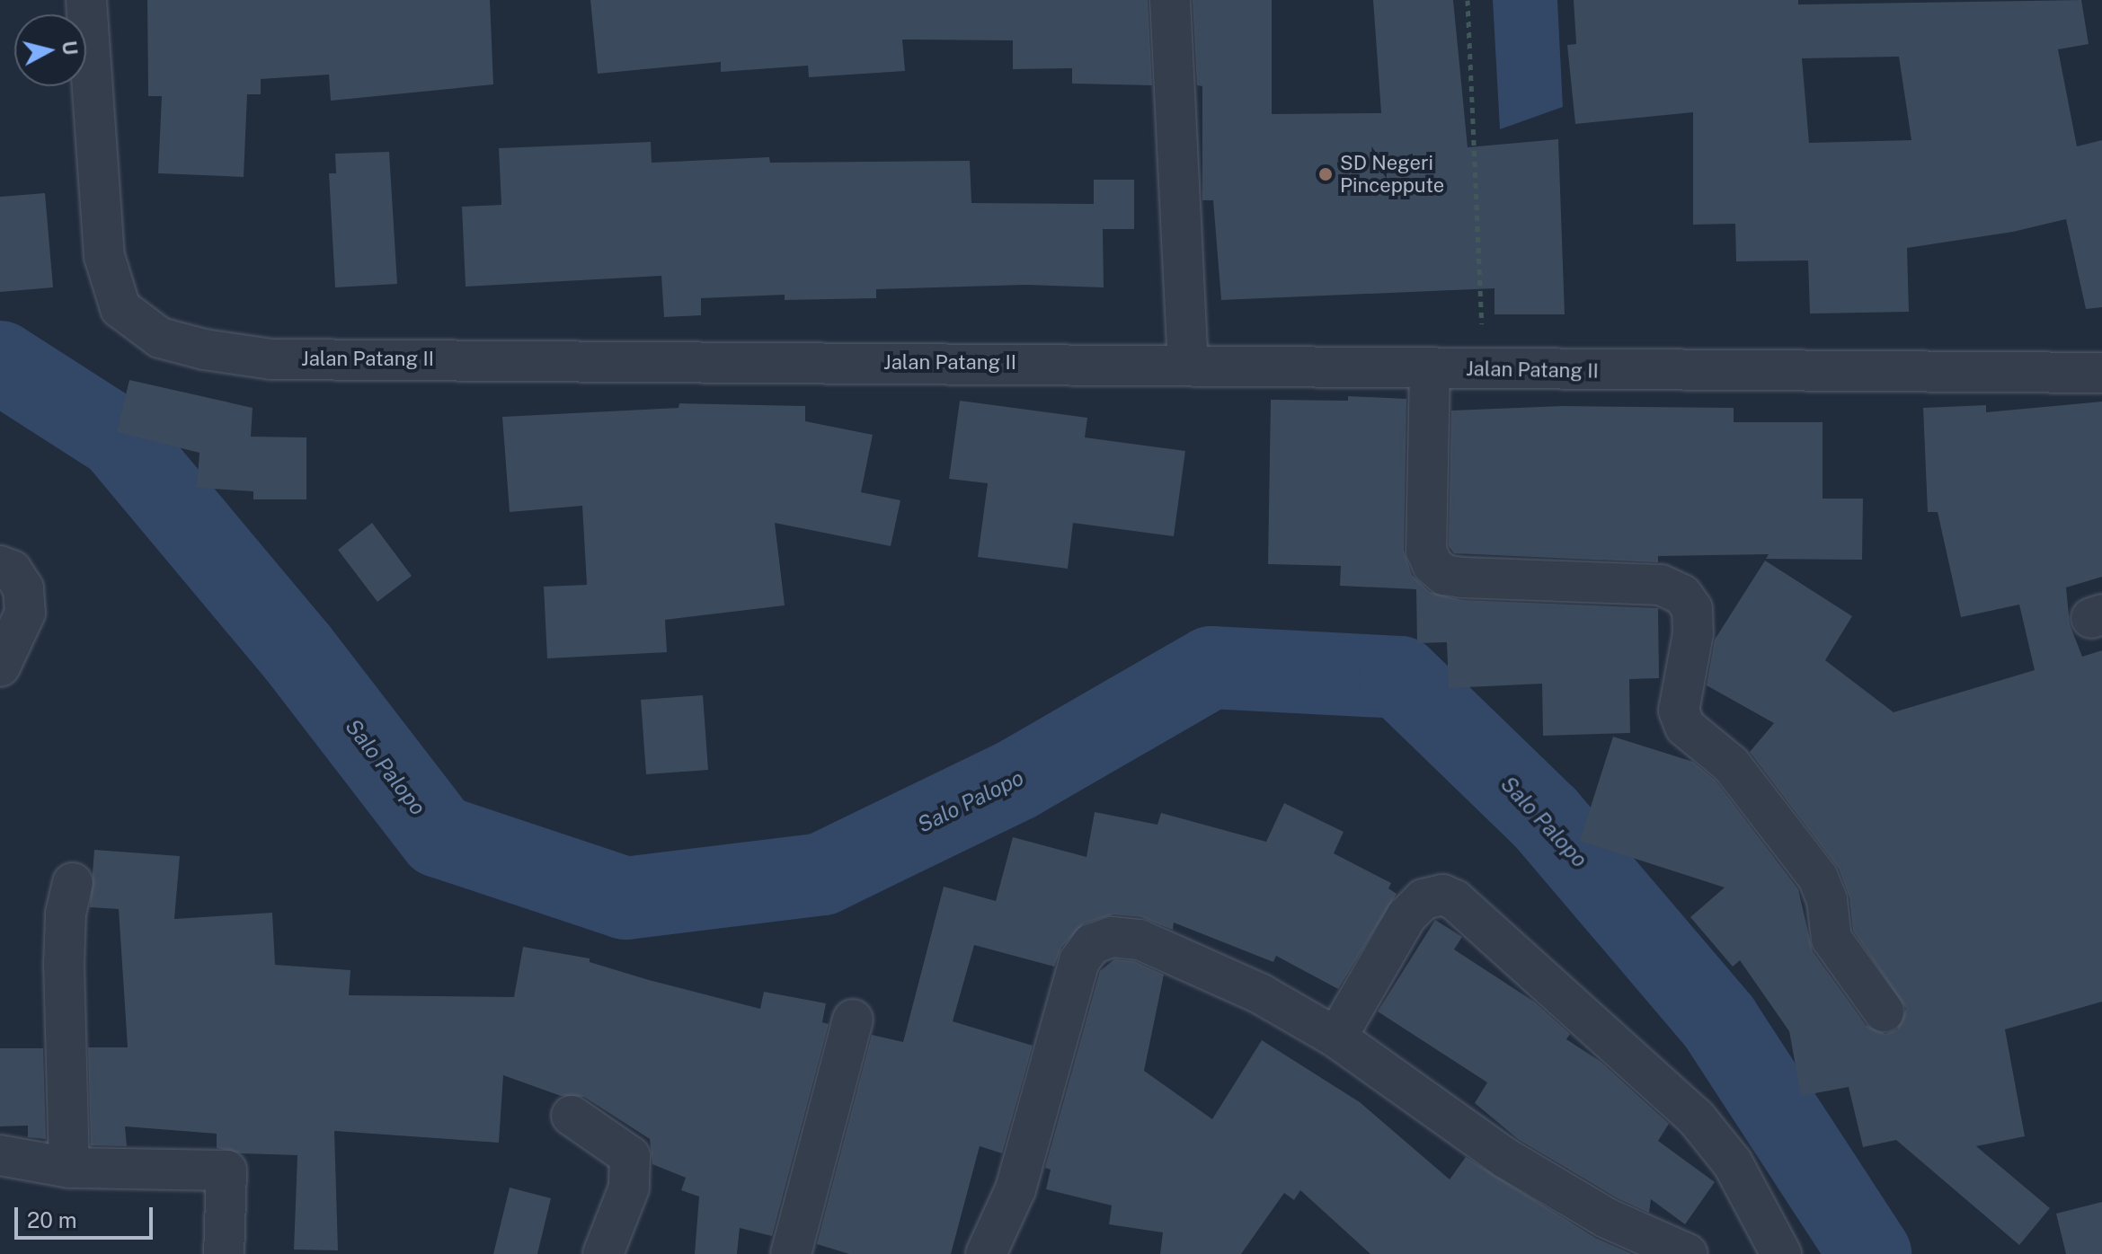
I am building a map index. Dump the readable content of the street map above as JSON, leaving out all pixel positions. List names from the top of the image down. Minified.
{"streets":{"street":["Jalan Patang II"]},"water":["Salo Palopo"],"places":["SD Negeri Pinceppute"],"scale_bar":"20 m","north":"right"}
